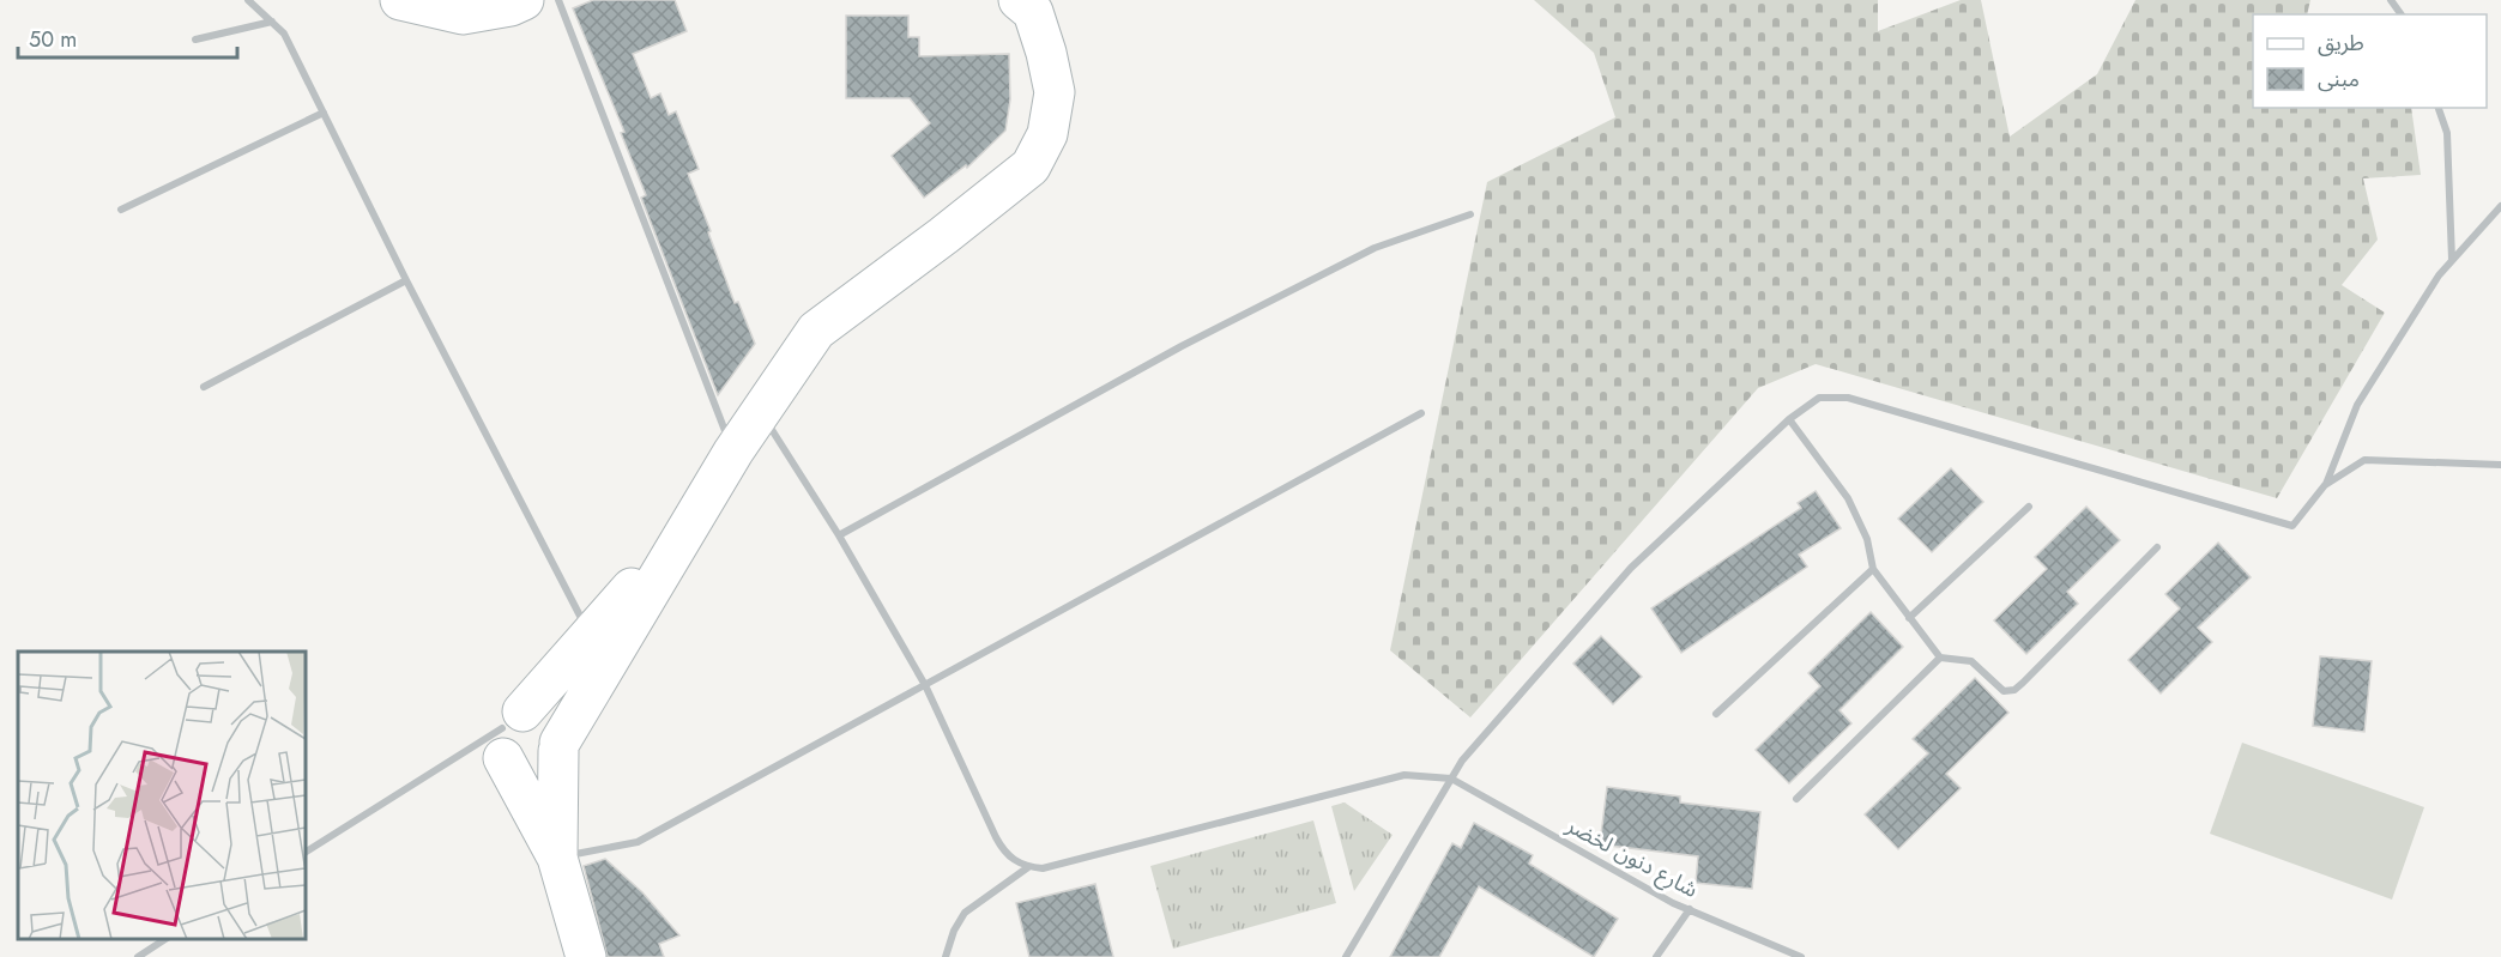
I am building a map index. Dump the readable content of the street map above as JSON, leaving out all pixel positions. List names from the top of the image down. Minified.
{"streets":{"street":["شارع دنون لخضر"]},"legend":["طريق","مبنى"],"scale_bar":"50 m"}
